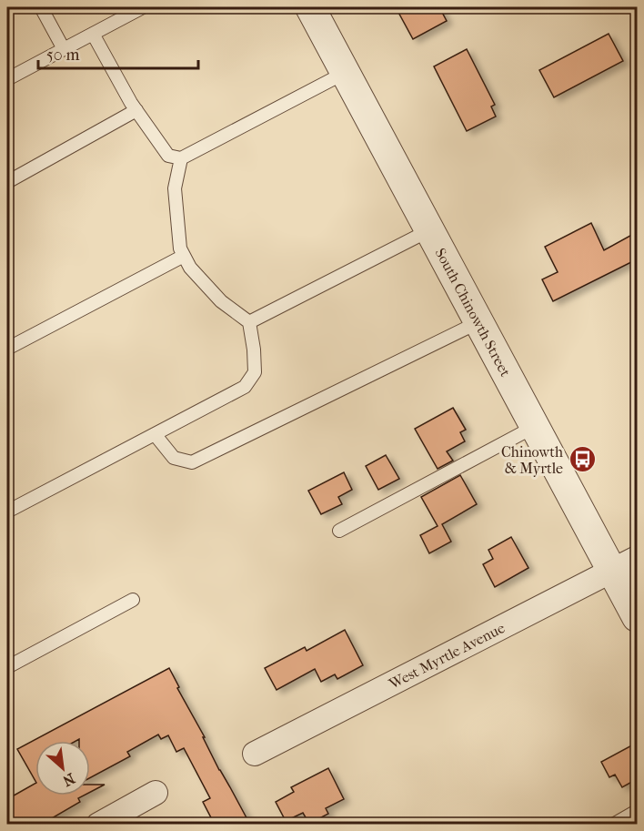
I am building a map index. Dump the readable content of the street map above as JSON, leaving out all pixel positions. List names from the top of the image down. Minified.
{"streets":{"street":["South Chinowth Street","West Myrtle Avenue"]},"crossings":[["South Chinowth Street","West Myrtle Avenue"]],"places":{"bus stop":["Chinowth & Myrtle"]},"scale_bar":"50 m","north":"bottom right"}
